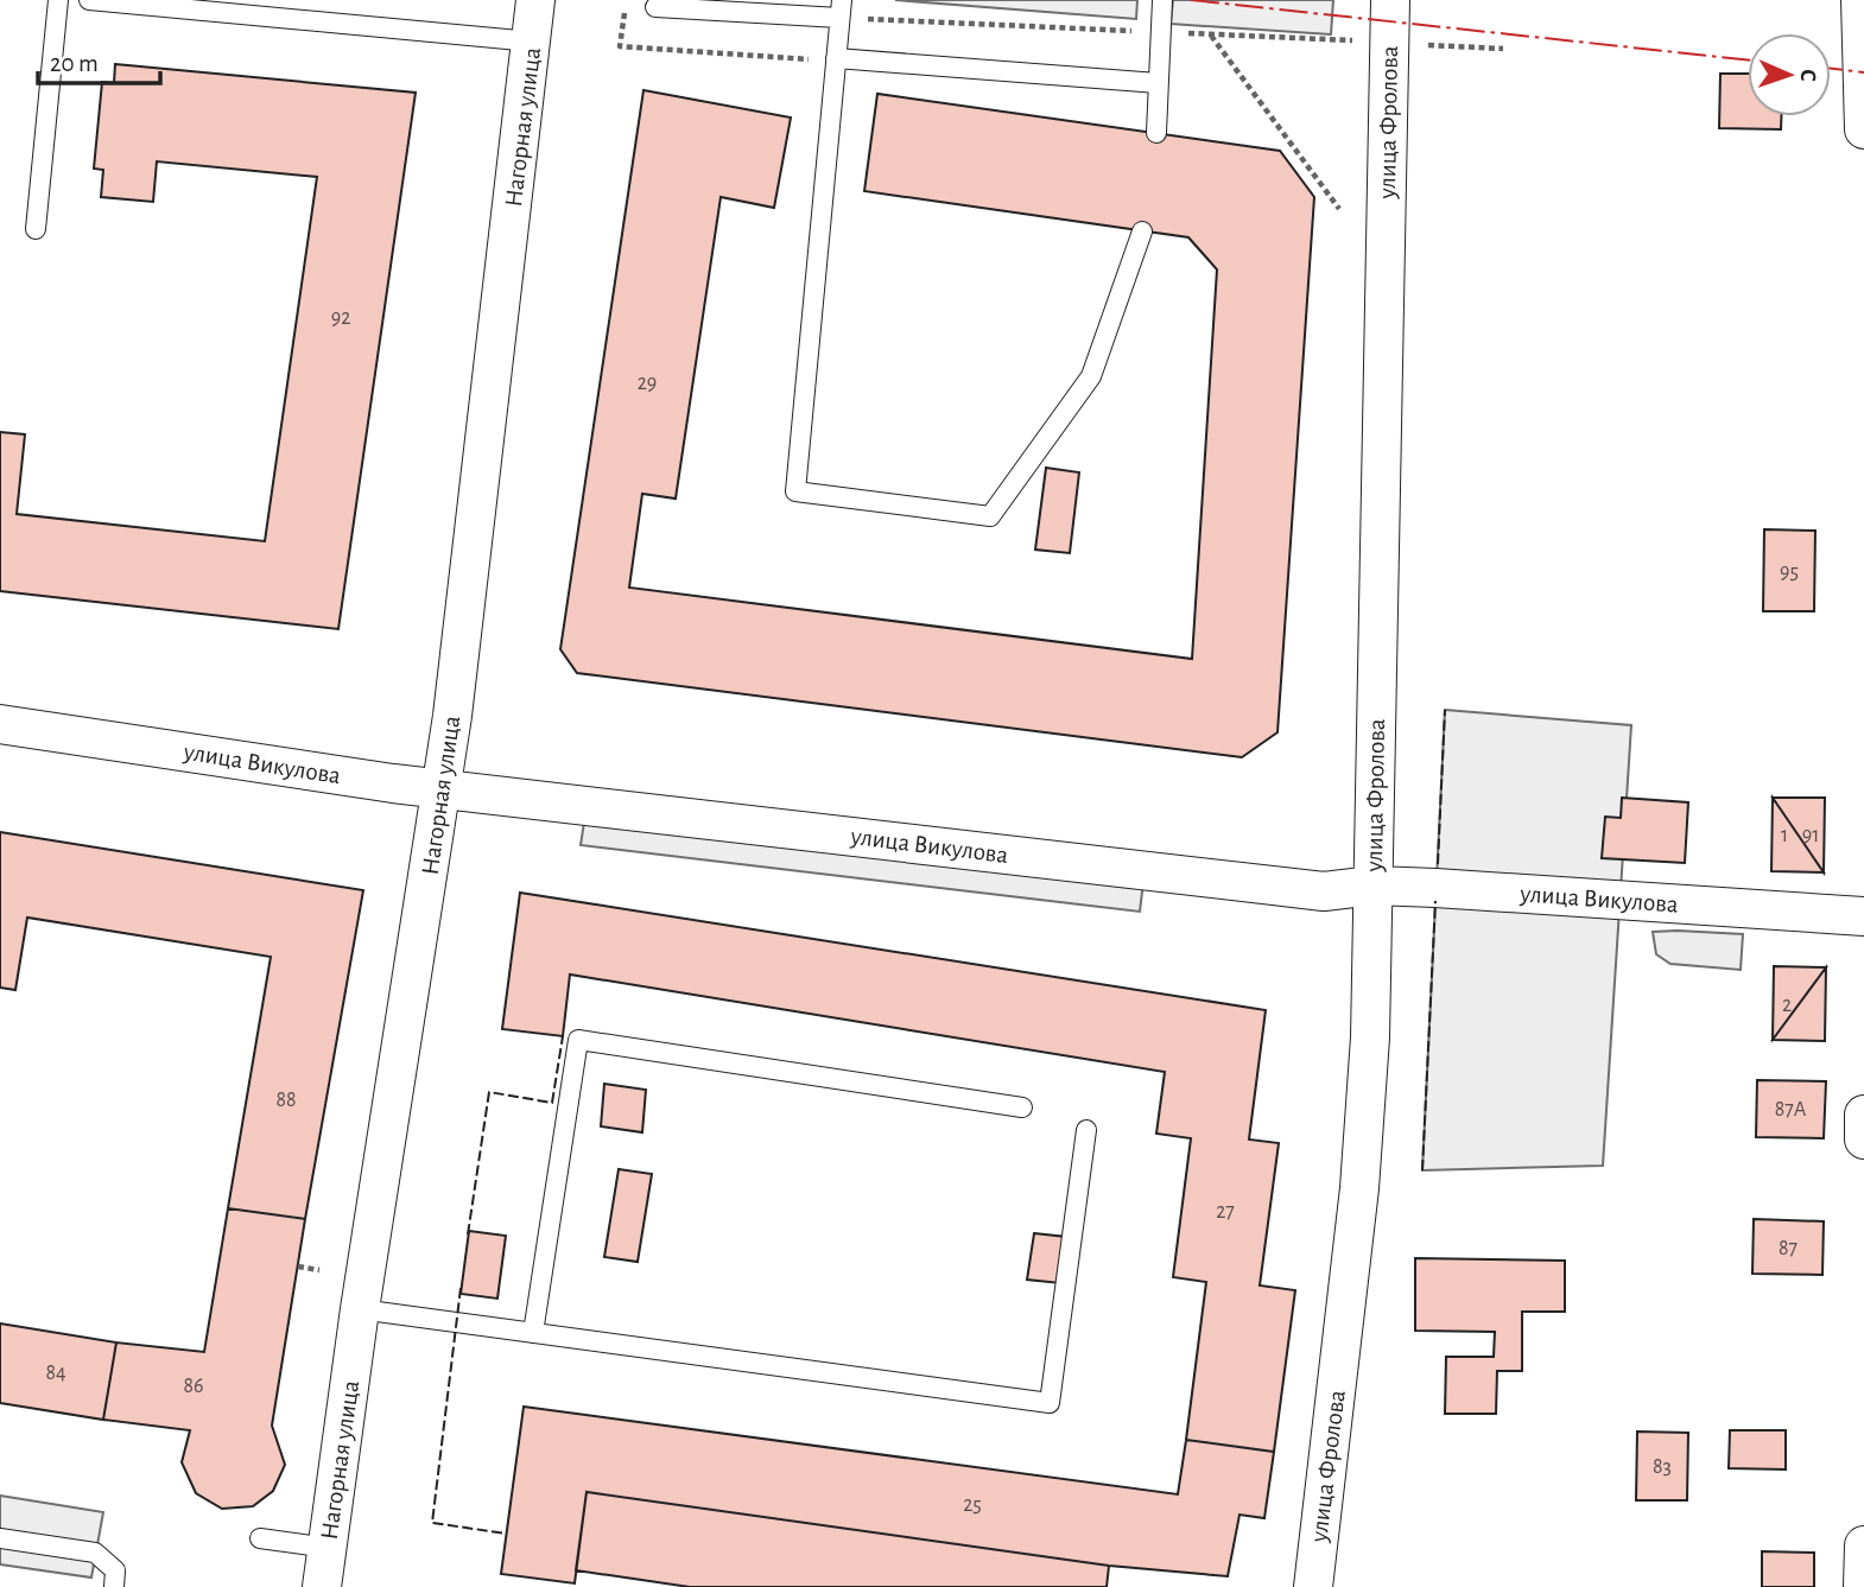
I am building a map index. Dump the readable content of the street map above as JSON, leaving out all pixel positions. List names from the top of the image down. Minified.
{"streets":{"street":["улица Фролова","Нагорная улица","улица Викулова"]},"crossings":[["улица Фролова","улица Викулова"],["Нагорная улица","улица Викулова"]],"house_numbers":["92","29","95","1","91","2","88","87А","27","87","84","86","83","25"],"scale_bar":"20 m","north":"right"}
